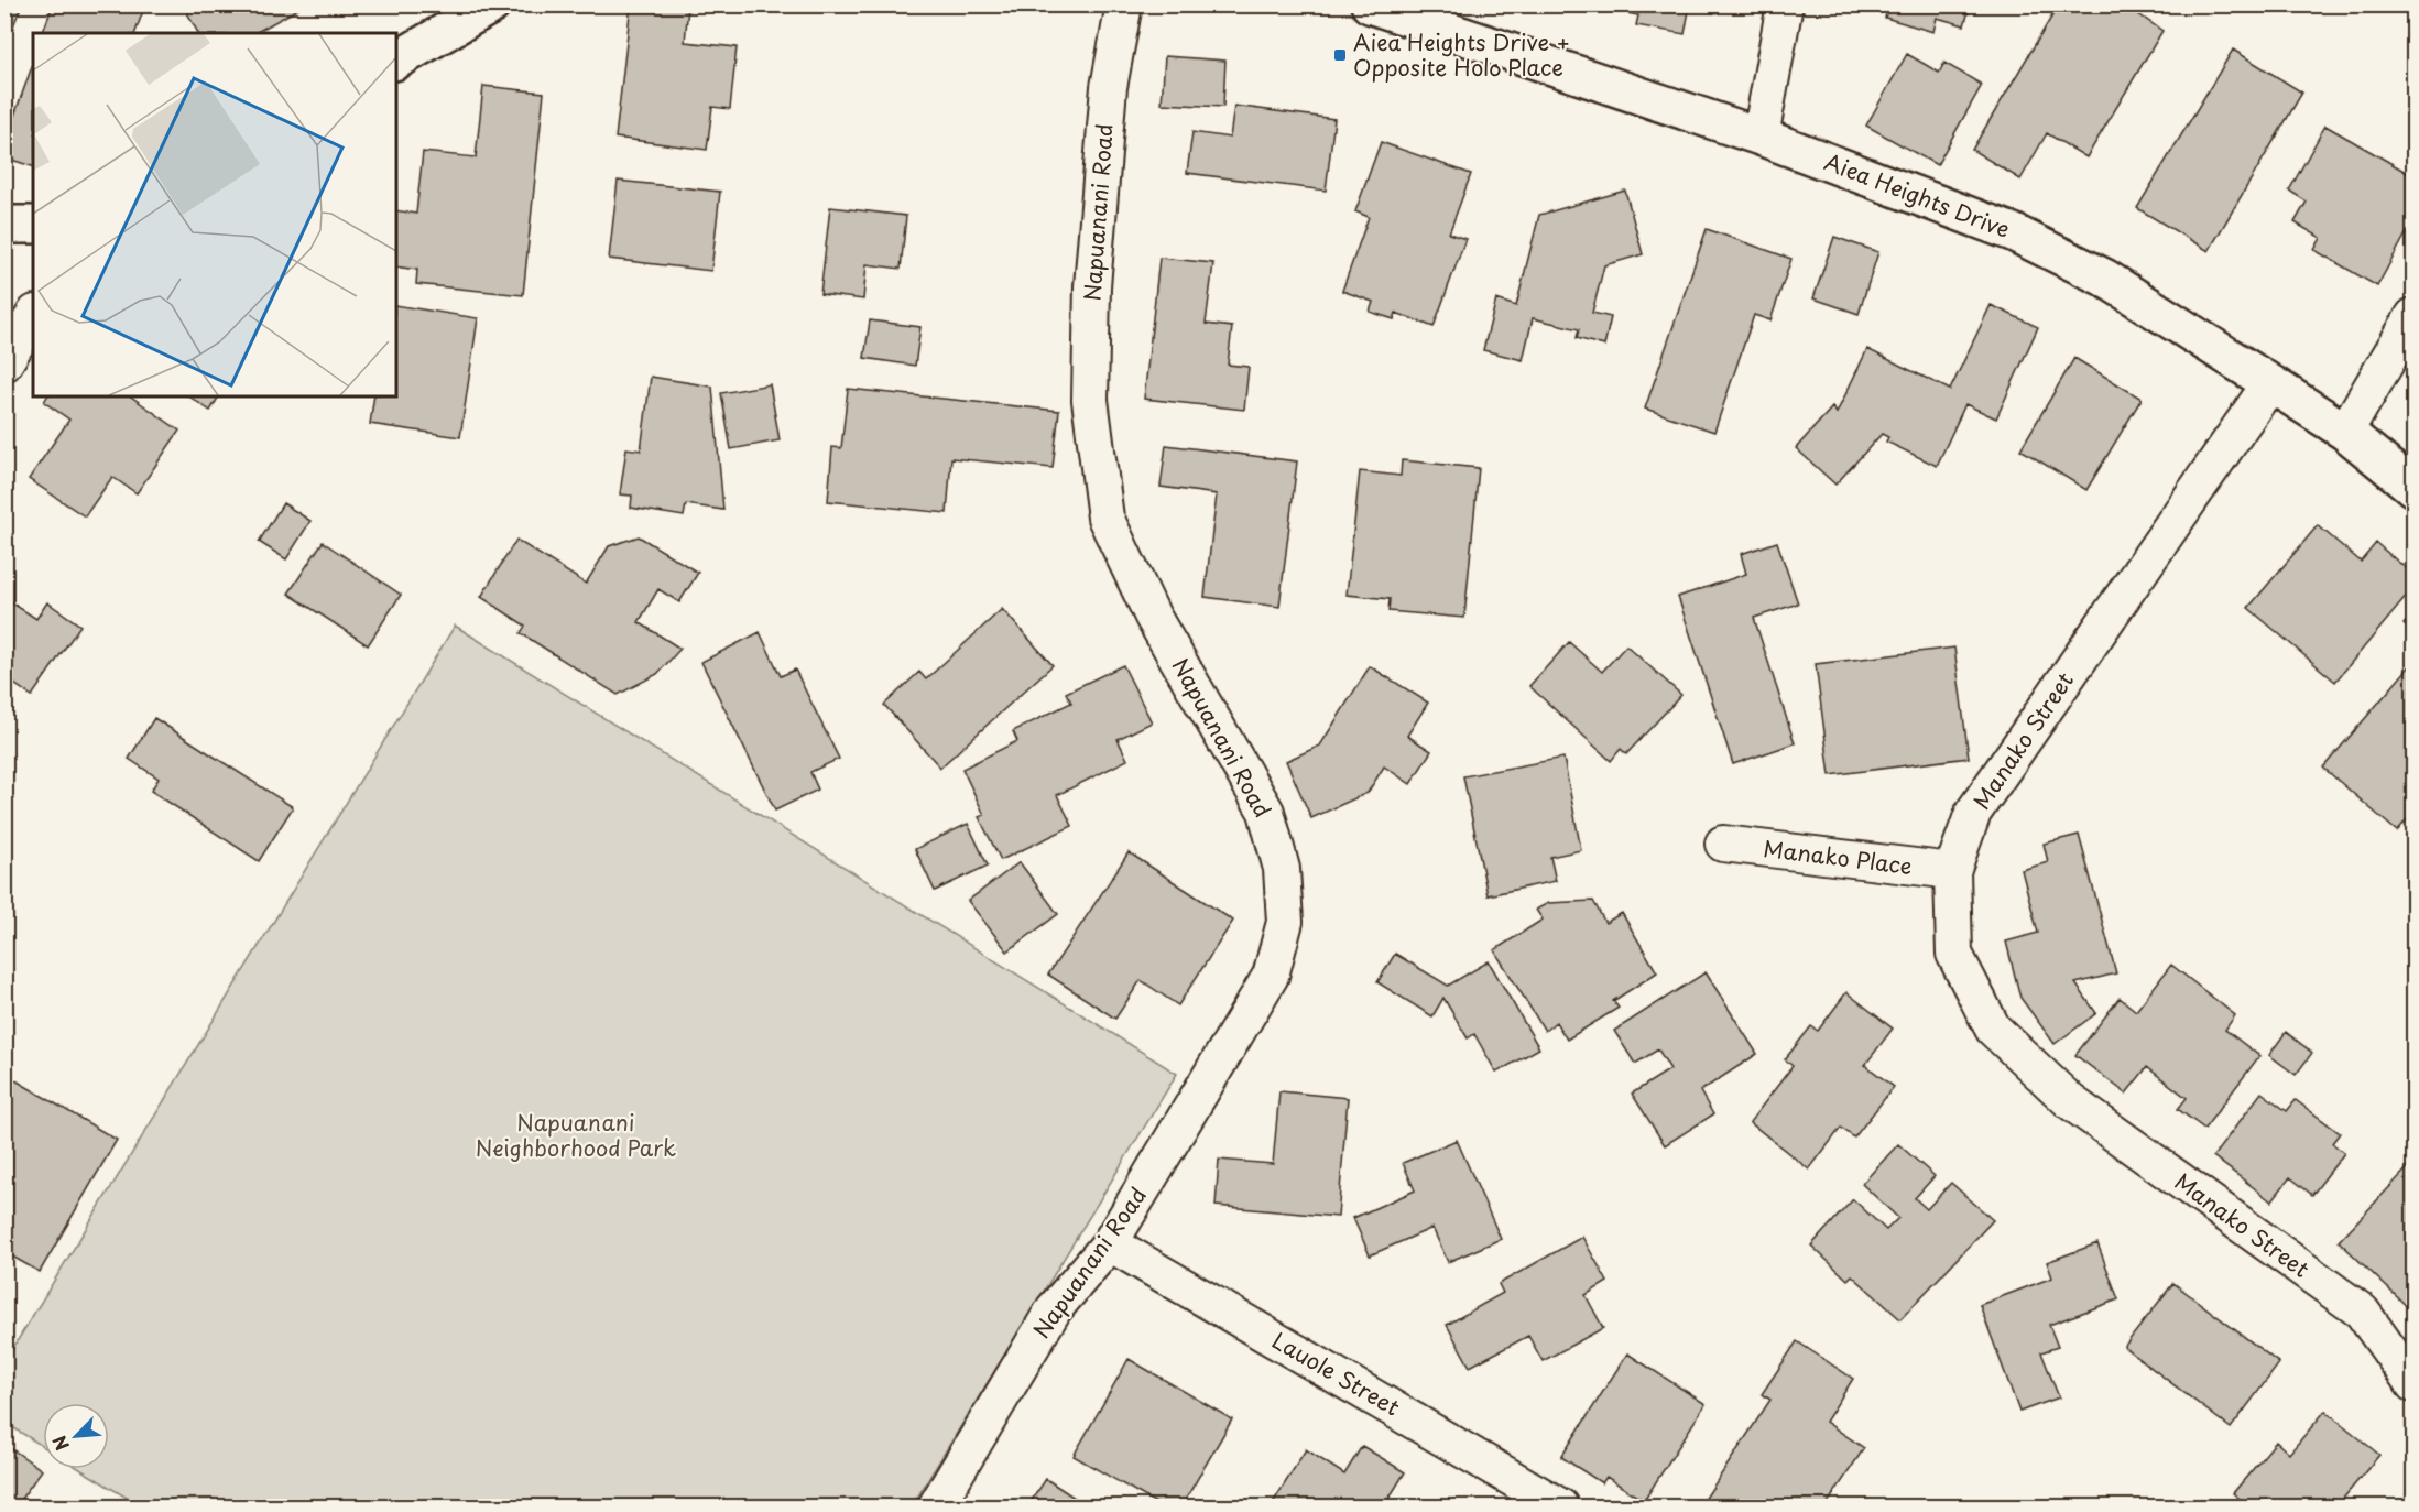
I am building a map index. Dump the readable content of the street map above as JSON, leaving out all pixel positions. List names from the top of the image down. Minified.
{"streets":{"street":["Aiea Heights Drive","Napuanani Road","Manako Street","Manako Place","Lauole Street"]},"crossings":[["Aiea Heights Drive","Manako Street"],["Napuanani Road","Lauole Street"],["Manako Street","Manako Place"]],"parks":["Napuanani Neighborhood Park"],"places":{"transit":["Aiea Heights Drive + Opposite Holo Place"]},"north":"bottom left"}
